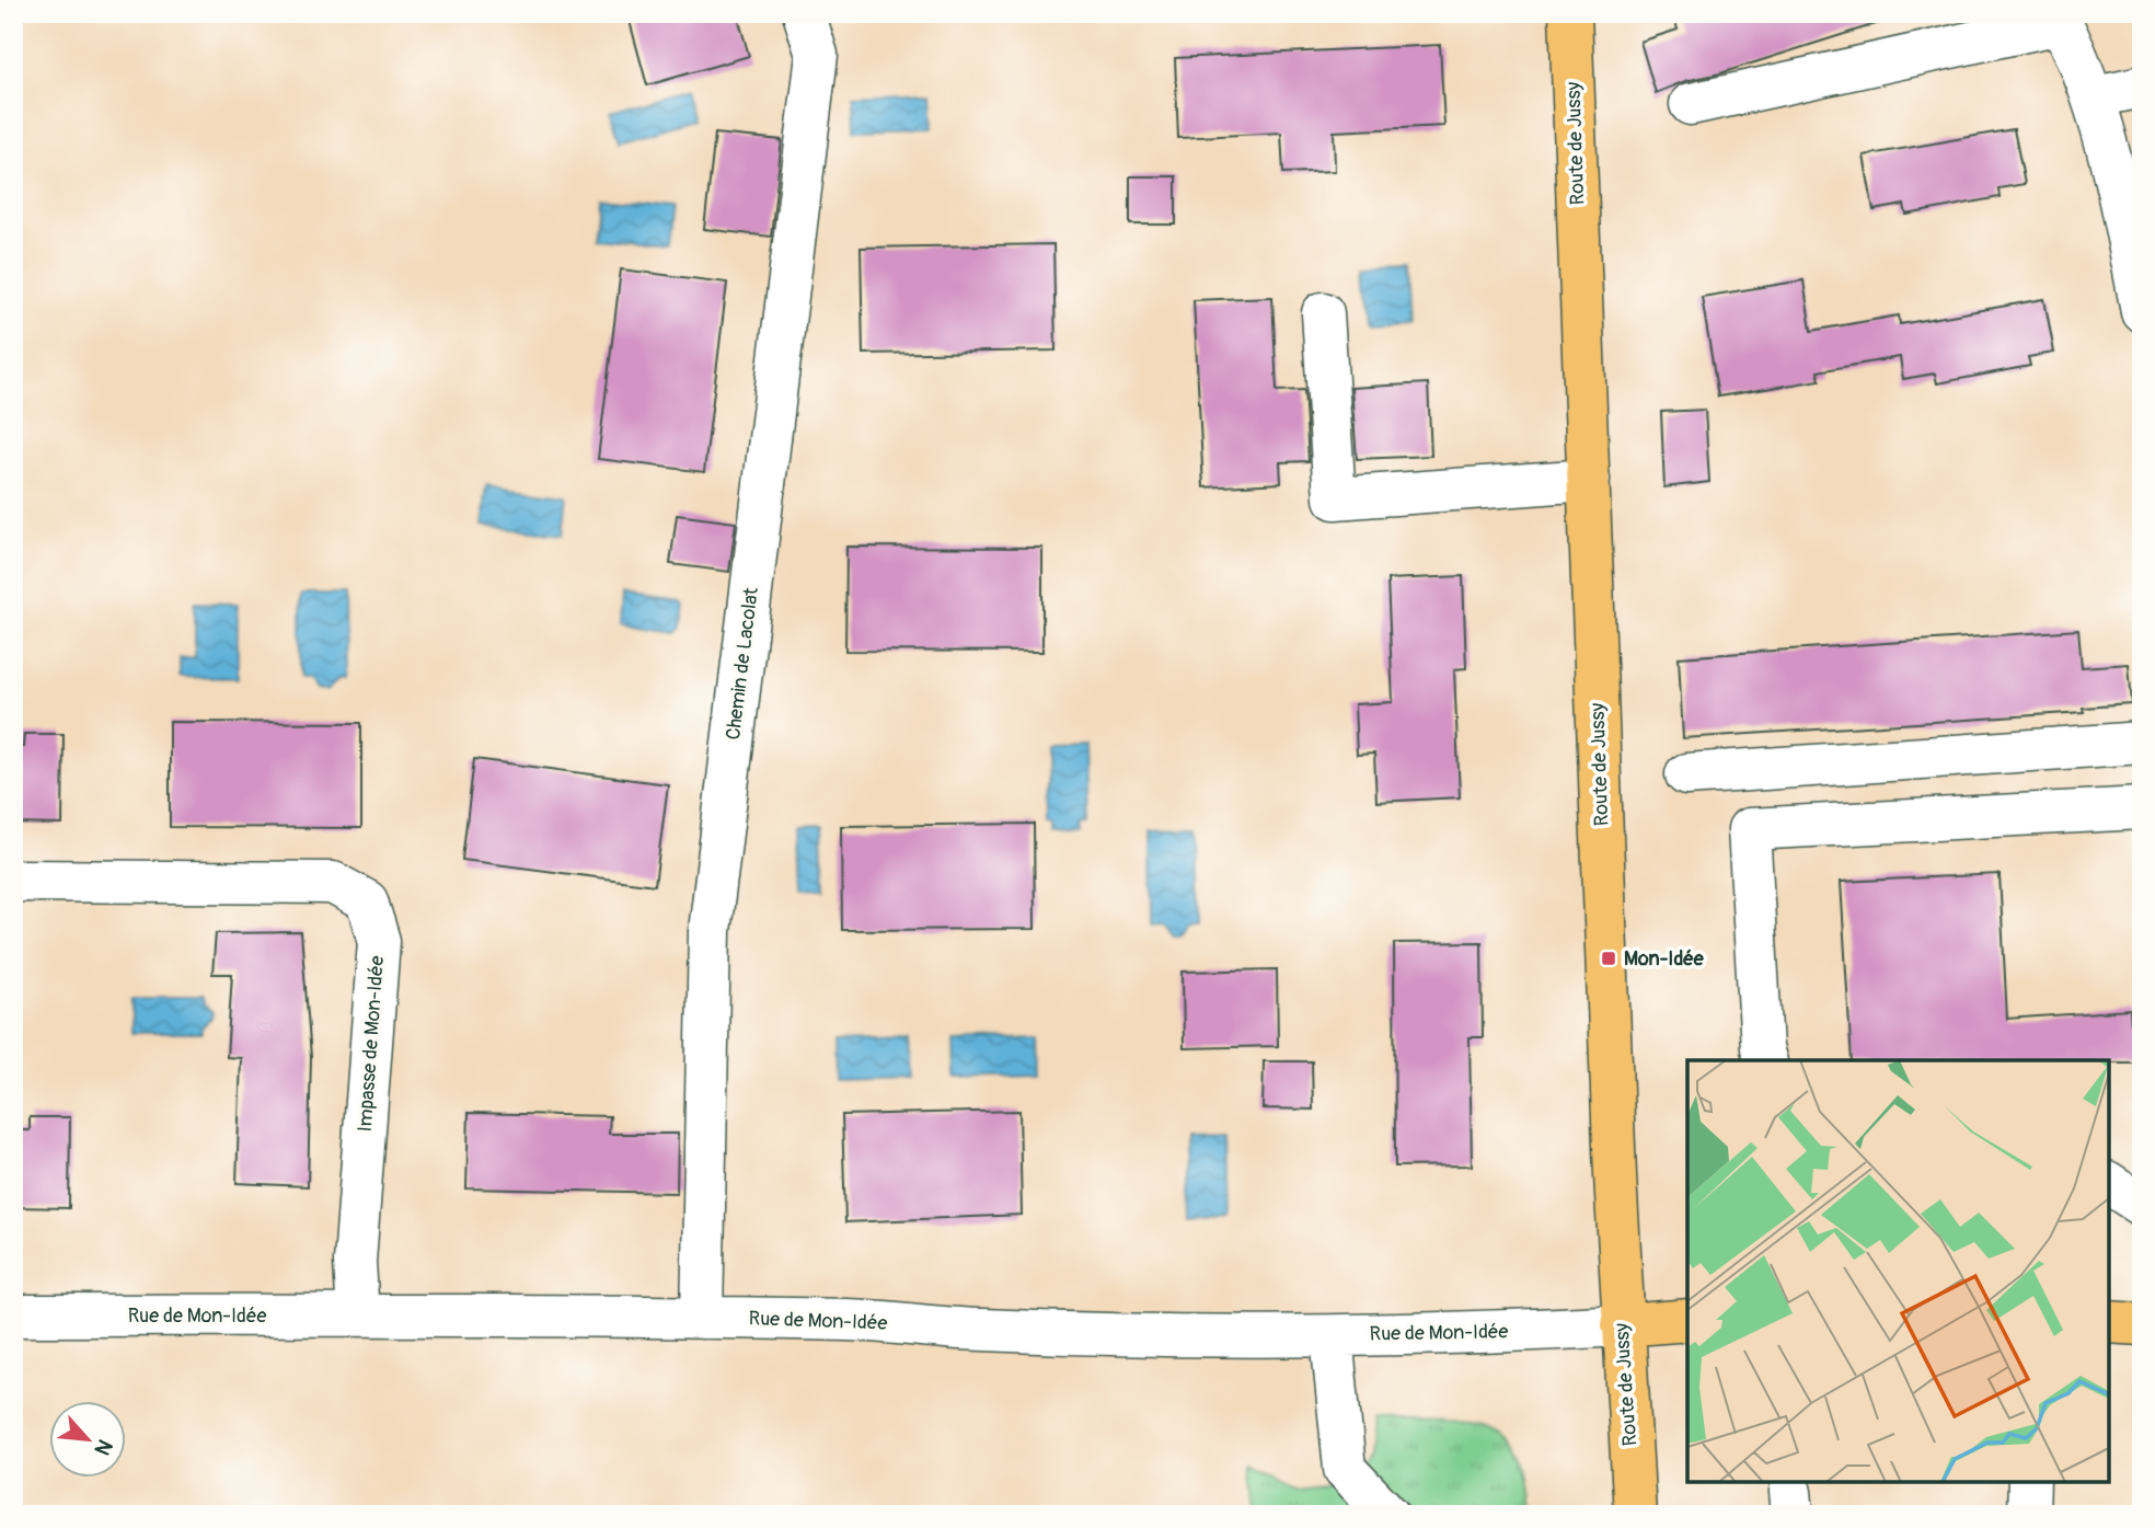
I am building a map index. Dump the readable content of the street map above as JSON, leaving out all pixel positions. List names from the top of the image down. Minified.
{"streets":{"main road":["Route de Jussy"],"street":["Chemin de Lacolat","Impasse de Mon-Idée","Rue de Mon-Idée"]},"crossings":[["Route de Jussy","Rue de Mon-Idée"],["Chemin de Lacolat","Rue de Mon-Idée"],["Impasse de Mon-Idée","Rue de Mon-Idée"]],"places":{"transit":["Mon-Idée"]},"north":"bottom right"}
